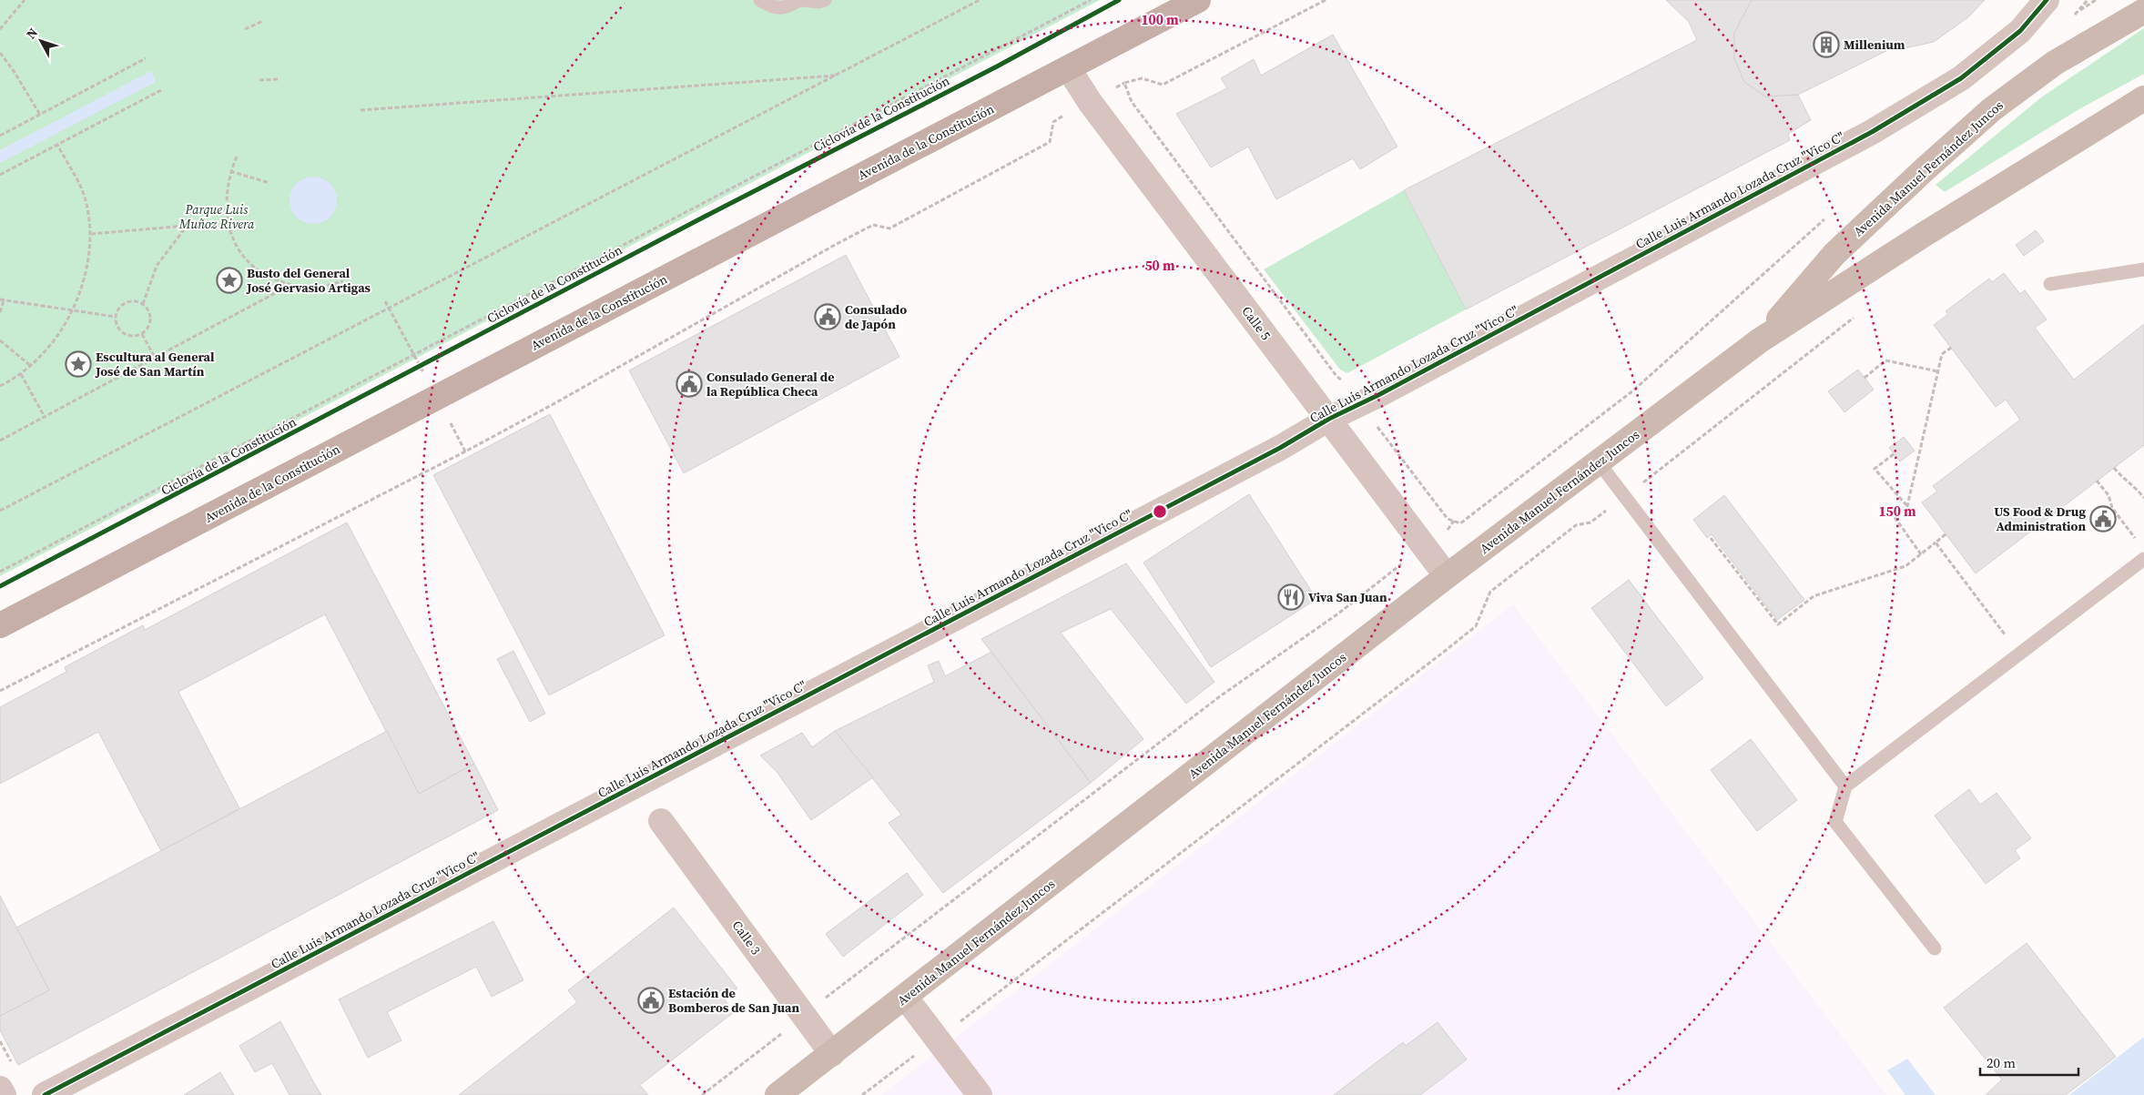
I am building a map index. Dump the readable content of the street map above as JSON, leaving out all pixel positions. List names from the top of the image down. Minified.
{"streets":{"main road":["Avenida de la Constitución","Avenida Manuel Fernández Juncos"],"street":["Calle Luis Armando Lozada Cruz \"Vico C\"","Calle 5","Calle 3"],"cycle path":["Ciclovía de la Constitución"]},"crossings":[["Avenida de la Constitución","Calle 5"],["Avenida Manuel Fernández Juncos","Calle 5"],["Avenida Manuel Fernández Juncos","Calle 3"],["Calle Luis Armando Lozada Cruz \"Vico C\"","Calle 5"]],"parks":["Parque Luis Muñoz Rivera"],"places":{"building":["Millenium"],"place":["Busto del General José Gervasio Artigas","Escultura al General José de San Martín"],"public building":["Consulado de Japón","Consulado General de la República Checa","US Food & Drug Administration","Estación de Bomberos de San Juan"],"restaurant":["Viva San Juan"]},"scale_bar":"20 m","north":"top left","rings":["100 m","50 m","150 m"]}
